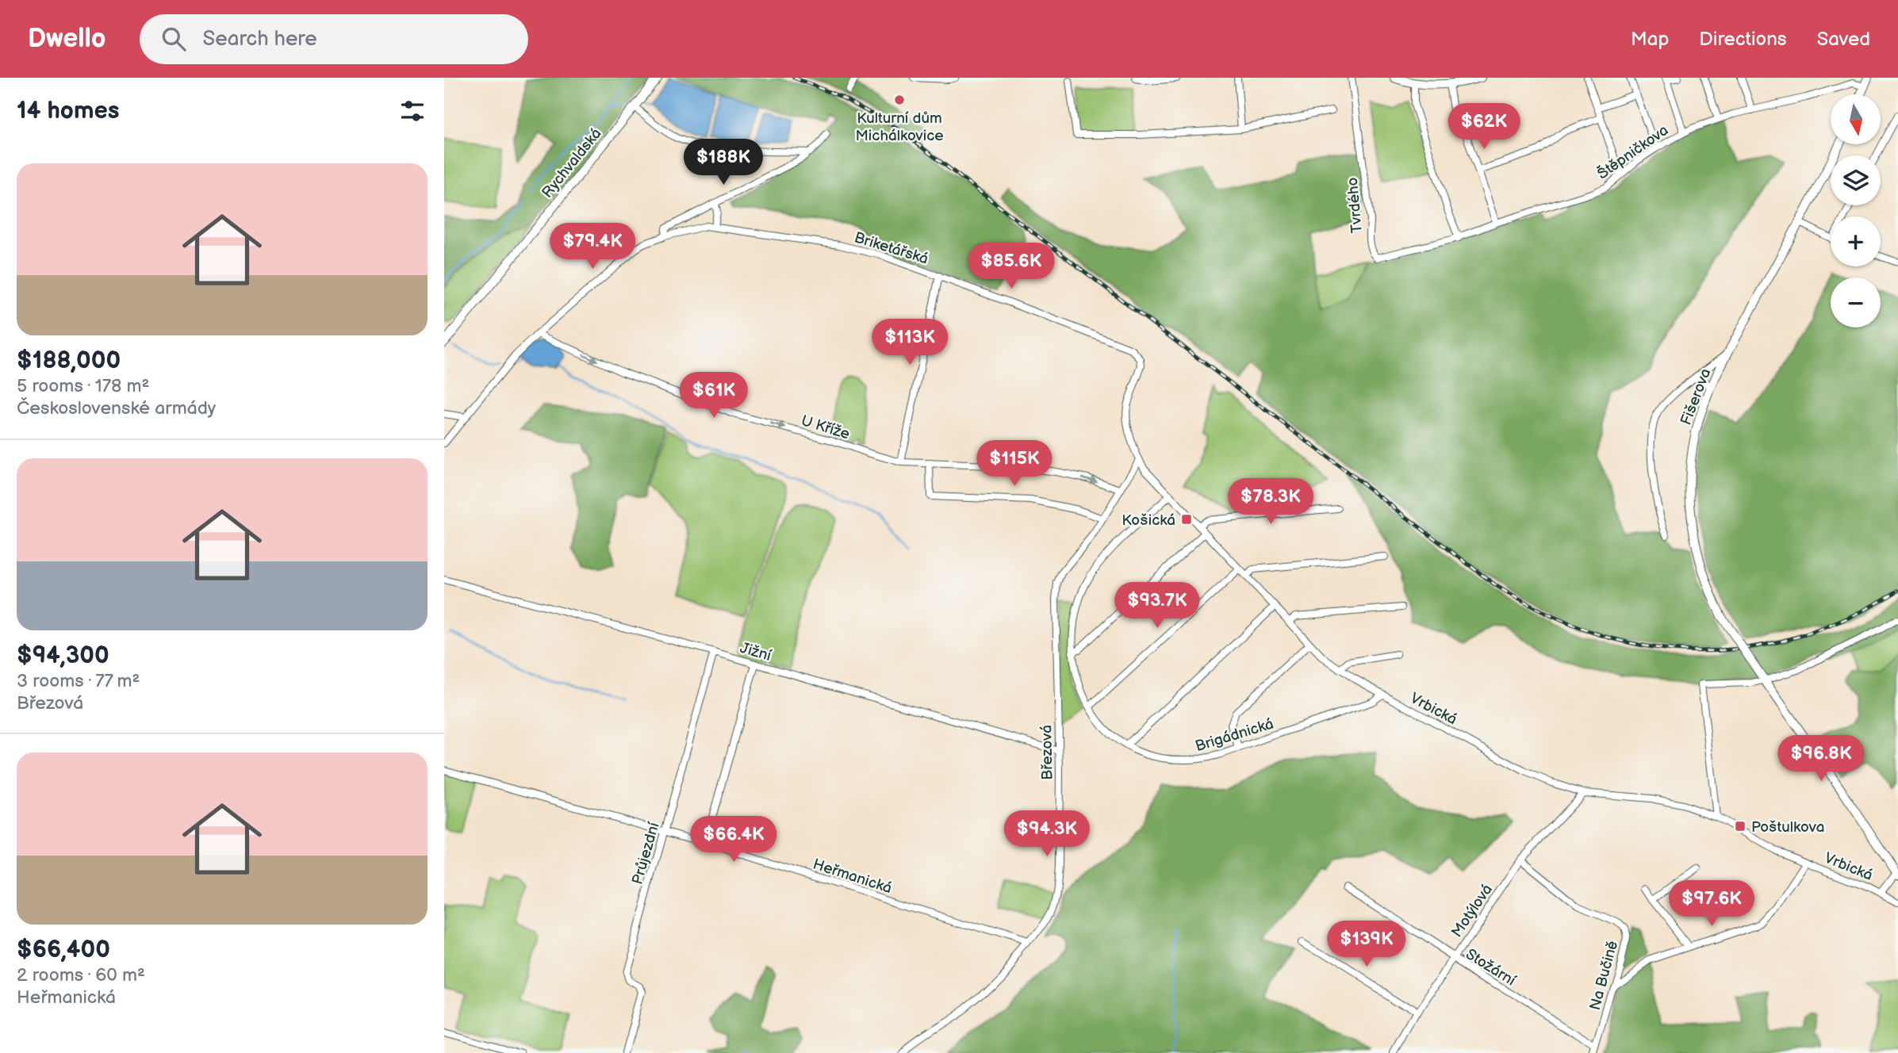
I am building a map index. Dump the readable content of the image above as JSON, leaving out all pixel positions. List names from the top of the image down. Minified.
{"streets":{"street":["Štěpničkova","Rychvaldská","Tvrdého","Briketářská","Fišerova","U Kříže","Jižní","Vrbická","Brigádnická","Březová","Průjezdní","Heřmanická","Motýlová","Stožární","Na Bučině"]},"crossings":[["Štěpničkova","Tvrdého"],["Briketářská","Vrbická"],["Jižní","Březová"],["Jižní","Průjezdní"],["Vrbická","Brigádnická"],["Vrbická","Motýlová"],["Březová","Heřmanická"],["Průjezdní","Heřmanická"],["Motýlová","Stožární"],["Motýlová","Na Bučině"],["Stožární","Na Bučině"]],"one_way":["U Kříže"],"places":{"other":["Kulturní dům Michálkovice"],"transit":["Košická","Poštulkova"]},"north":"bottom","page":{"header":"Dwello","search":"Search here","nav":["Map","Directions","Saved"],"heading":"14 homes","map_buttons":["+","−"],"price":["$62K","$188K","$79.4K","$85.6K","$113K","$61K","$115K","$78.3K","$93.7K","$96.8K","$94.3K","$66.4K","$97.6K","$139K"],"list":[{"name":"$188,000","note":"5 rooms · 178 m² · Československé armády"},{"name":"$94,300","note":"3 rooms · 77 m² · Březová"},{"name":"$66,400","note":"2 rooms · 60 m² · Heřmanická"}]}}
